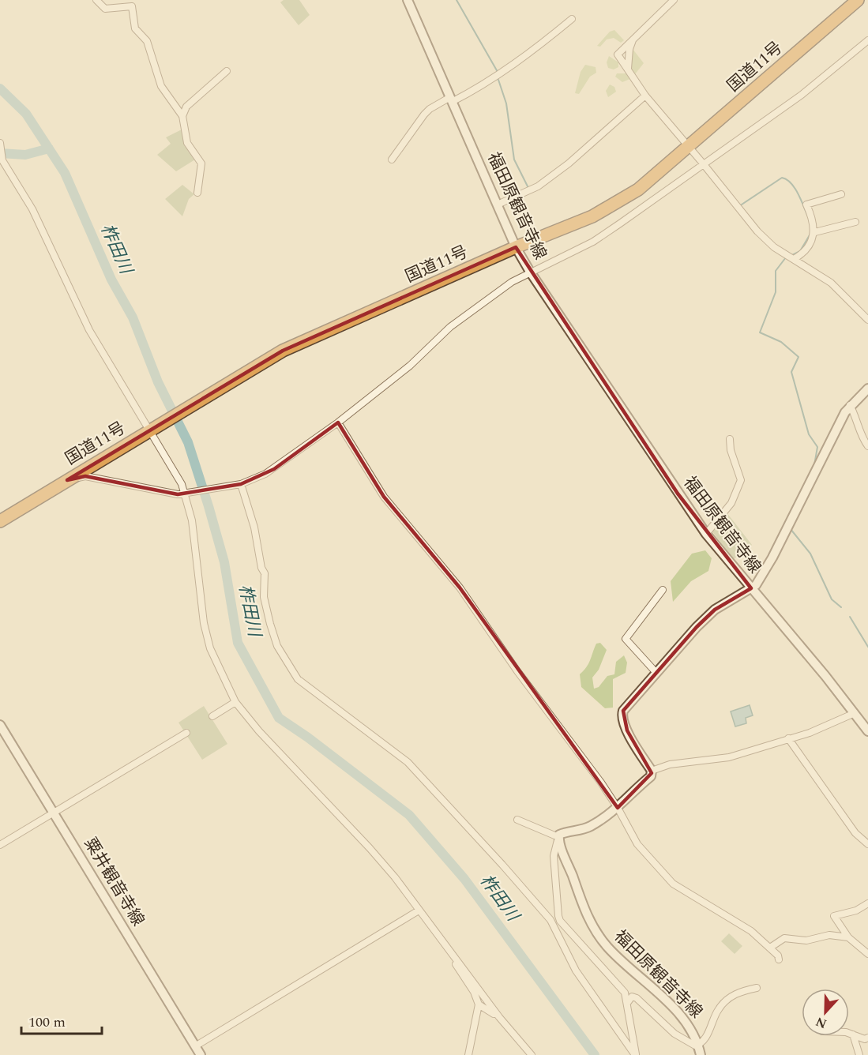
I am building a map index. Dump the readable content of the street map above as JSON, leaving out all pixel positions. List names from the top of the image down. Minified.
{"streets":{"highway":["国道11号"],"main road":["福田原観音寺線","粟井観音寺線"]},"crossings":[["国道11号","福田原観音寺線"]],"water":["柞田川"],"scale_bar":"100 m","north":"bottom"}
